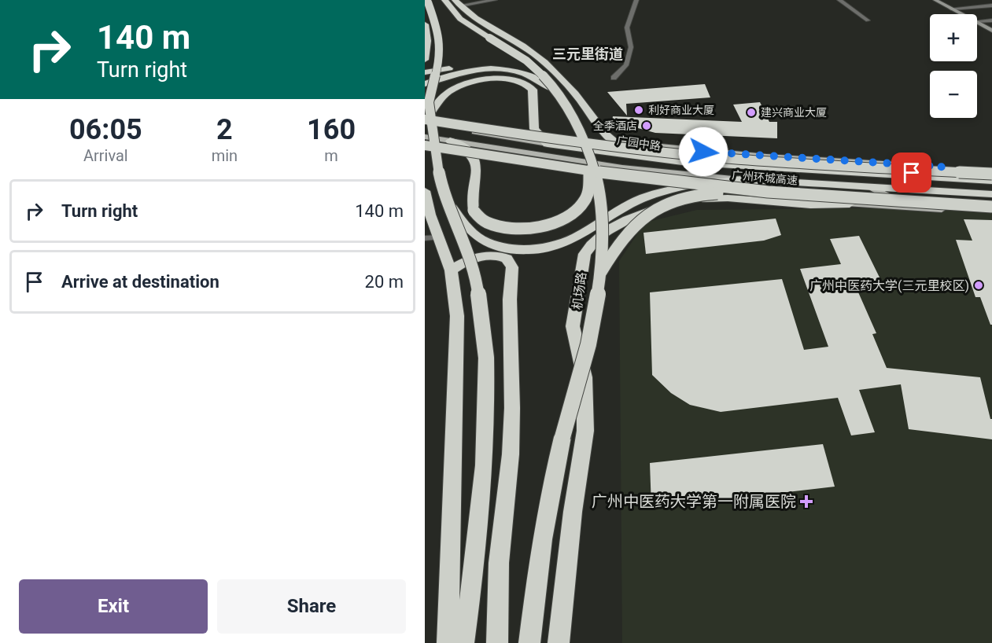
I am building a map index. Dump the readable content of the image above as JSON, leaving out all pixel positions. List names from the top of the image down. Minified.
{"streets":{"highway":["广园中路","广州环城高速","机场路"]},"crossings":[["广园中路","广州环城高速"]],"districts":["三元里街道"],"places":{"other":["利好商业大厦","建兴商业大厦","全季酒店","广州中医药大学(三元里校区)"],"health":["广州中医药大学第一附属医院"]},"page":{"turn":["140 m","Turn right"],"map_buttons":["+","−"],"eta":["06:05","Arrival","2","min","160","m"],"list":[{"name":"Turn right","value":"140 m"},{"name":"Arrive at destination","value":"20 m"}],"buttons":["Exit","Share"]}}
